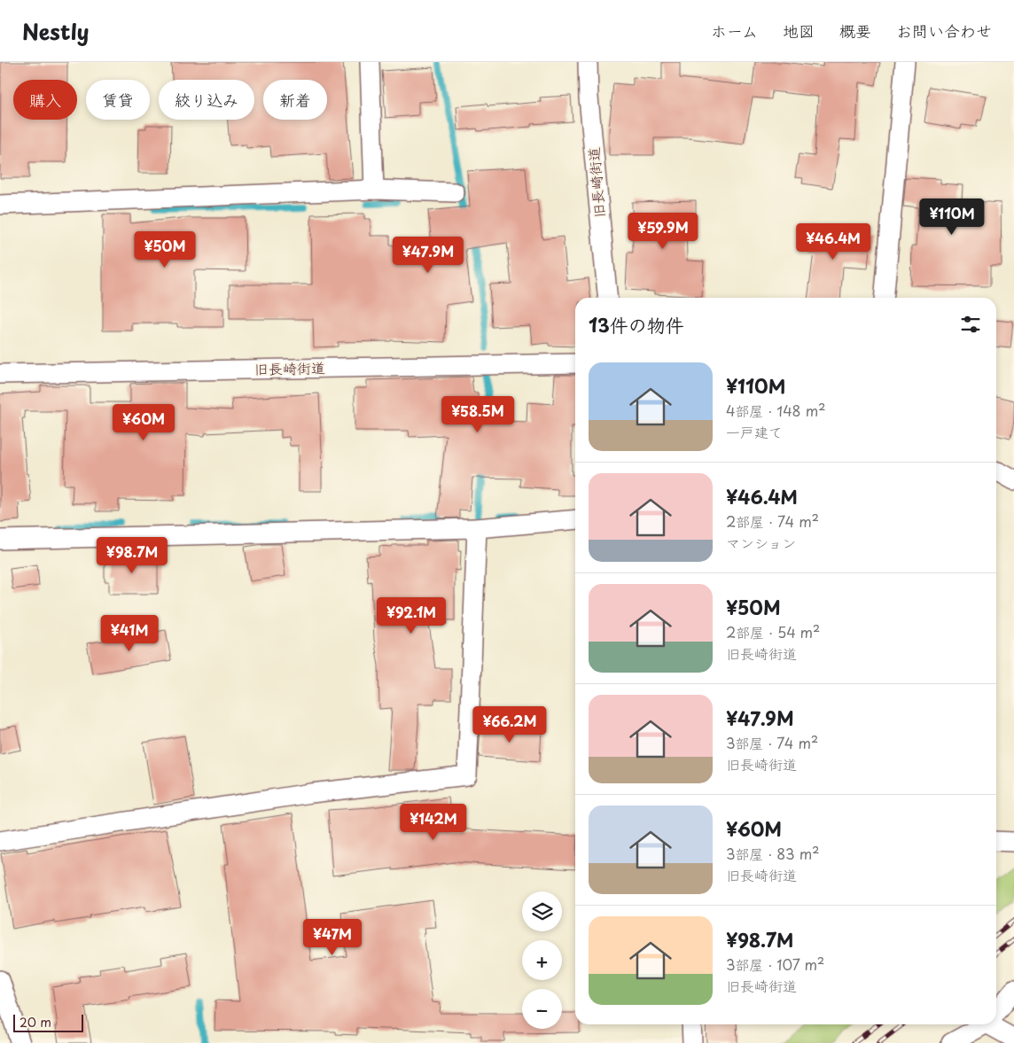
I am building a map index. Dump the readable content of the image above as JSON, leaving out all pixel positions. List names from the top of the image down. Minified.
{"streets":{"street":["旧長崎街道"]},"scale_bar":"20 m","page":{"header":"Nestly","nav":["ホーム","地図","概要","お問い合わせ"],"chip":["購入","賃貸","絞り込み","新着"],"price":["¥110M","¥59.9M","¥46.4M","¥50M","¥47.9M","¥58.5M","¥60M","¥98.7M","¥92.1M","¥41M","¥66.2M","¥142M","¥47M"],"heading":"13件の物件","list":[{"name":"¥110M","note":"4部屋 · 148 m² · 一戸建て"},{"name":"¥46.4M","note":"2部屋 · 74 m² · マンション"},{"name":"¥50M","note":"2部屋 · 54 m² · 旧長崎街道"},{"name":"¥47.9M","note":"3部屋 · 74 m² · 旧長崎街道"},{"name":"¥60M","note":"3部屋 · 83 m² · 旧長崎街道"},{"name":"¥98.7M","note":"3部屋 · 107 m² · 旧長崎街道"}],"map_buttons":["+","−"],"scale":"20 m"}}
